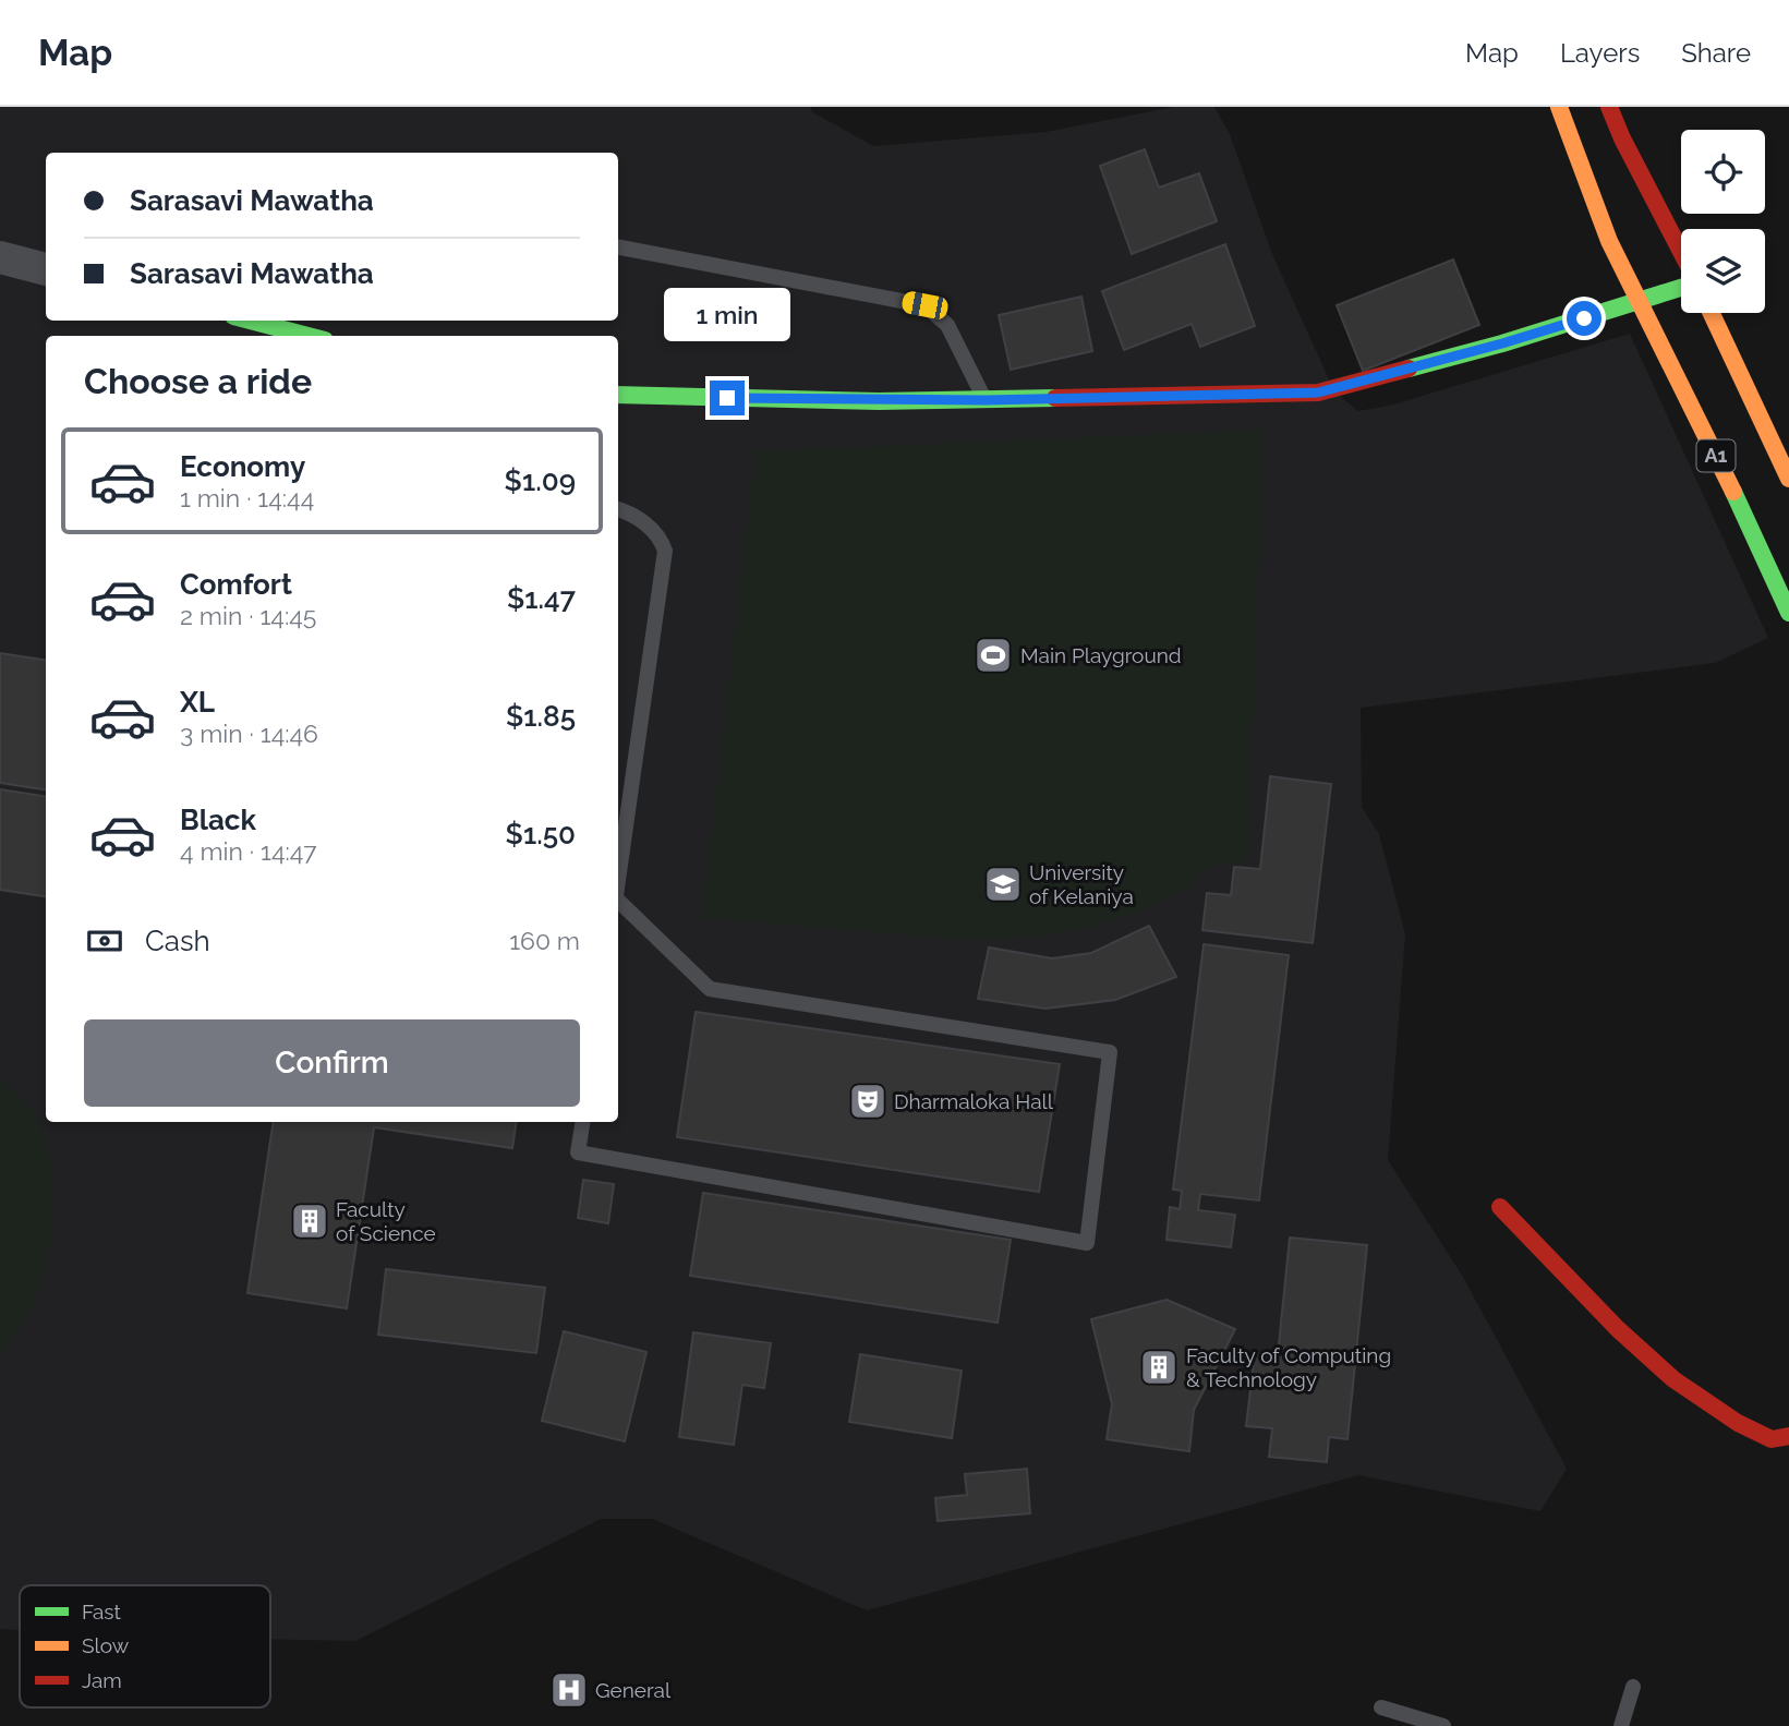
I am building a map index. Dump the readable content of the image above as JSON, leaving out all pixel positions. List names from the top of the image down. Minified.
{"streets":{"main road":["A1"]},"places":{"sports":["Main Playground"],"school or university":["University of Kelaniya"],"theatre":["Dharmaloka Hall"],"building":["Faculty of Science","Faculty of Computing & Technology"],"hospital":["General"]},"legend":["Fast","Slow","Jam"],"page":{"header":"Map","nav":["Map","Layers","Share"],"banner":["Sarasavi Mawatha","Sarasavi Mawatha"],"bubble":"1 min","heading":"Choose a ride","list":[{"name":"Economy","note":"1 min · 14:44","value":"$1.09"},{"name":"Comfort","note":"2 min · 14:45","value":"$1.47"},{"name":"XL","note":"3 min · 14:46","value":"$1.85"},{"name":"Black","note":"4 min · 14:47","value":"$1.50"}],"pay":["Cash","160 m"],"buttons":"Confirm"}}
